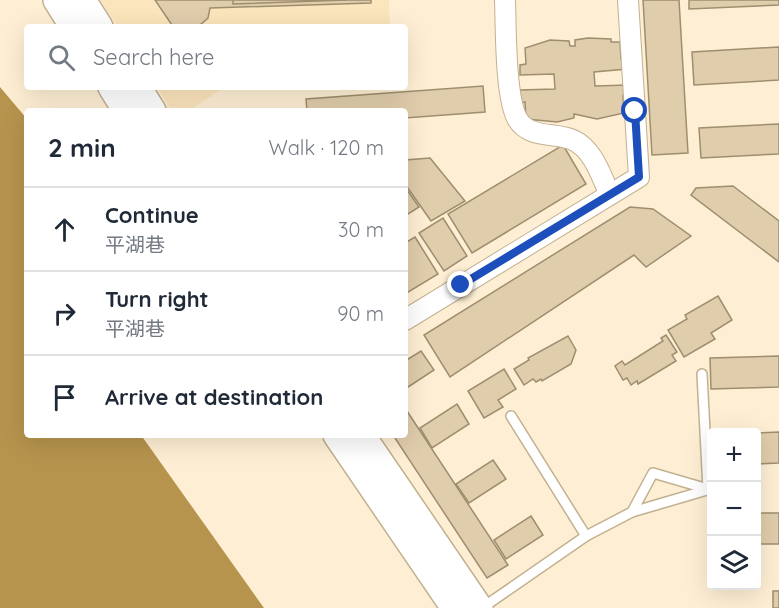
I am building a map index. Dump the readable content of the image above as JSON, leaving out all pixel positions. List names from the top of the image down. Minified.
{"page":{"search":"Search here","heading":["2 min","Walk · 120 m"],"list":[["Continue","平湖巷","30 m"],["Turn right","平湖巷","90 m"],"Arrive at destination"],"map_buttons":["+","−"]}}
